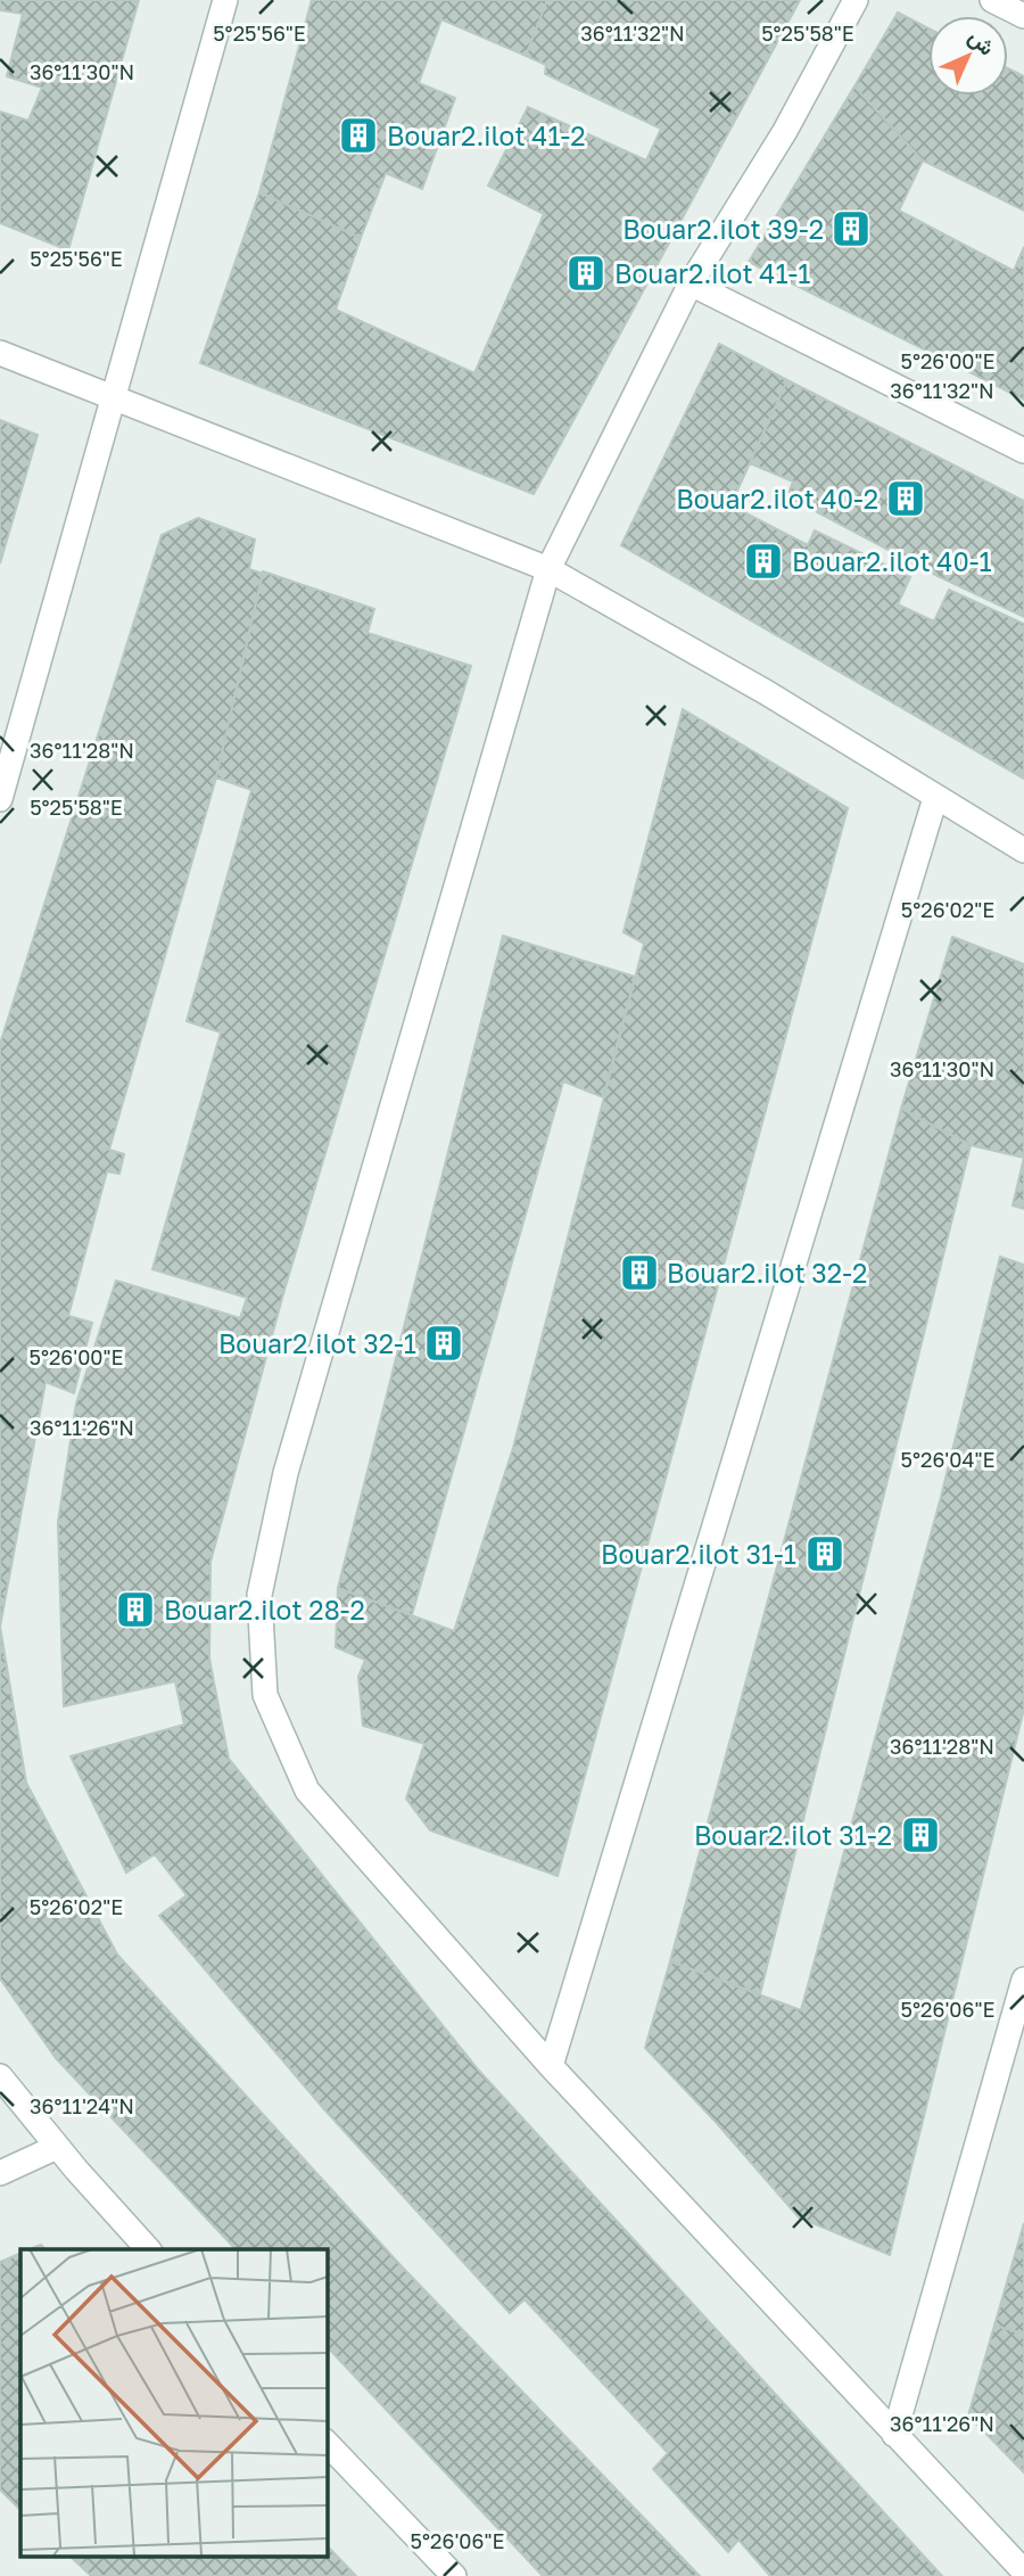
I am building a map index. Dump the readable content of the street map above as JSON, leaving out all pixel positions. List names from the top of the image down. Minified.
{"places":{"building":["Bouar2.ilot 41-2","Bouar2.ilot 39-2","Bouar2.ilot 41-1","Bouar2.ilot 40-2","Bouar2.ilot 40-1","Bouar2.ilot 32-2","Bouar2.ilot 32-1","Bouar2.ilot 31-1","Bouar2.ilot 28-2","Bouar2.ilot 31-2"]},"north":"top right","coordinates":["5°25'56\"E","36°11'32\"N","5°25'58\"E","36°11'30\"N","5°26'00\"E","36°11'28\"N","5°26'02\"E","36°11'26\"N","5°26'04\"E","5°26'06\"E","36°11'24\"N"]}
